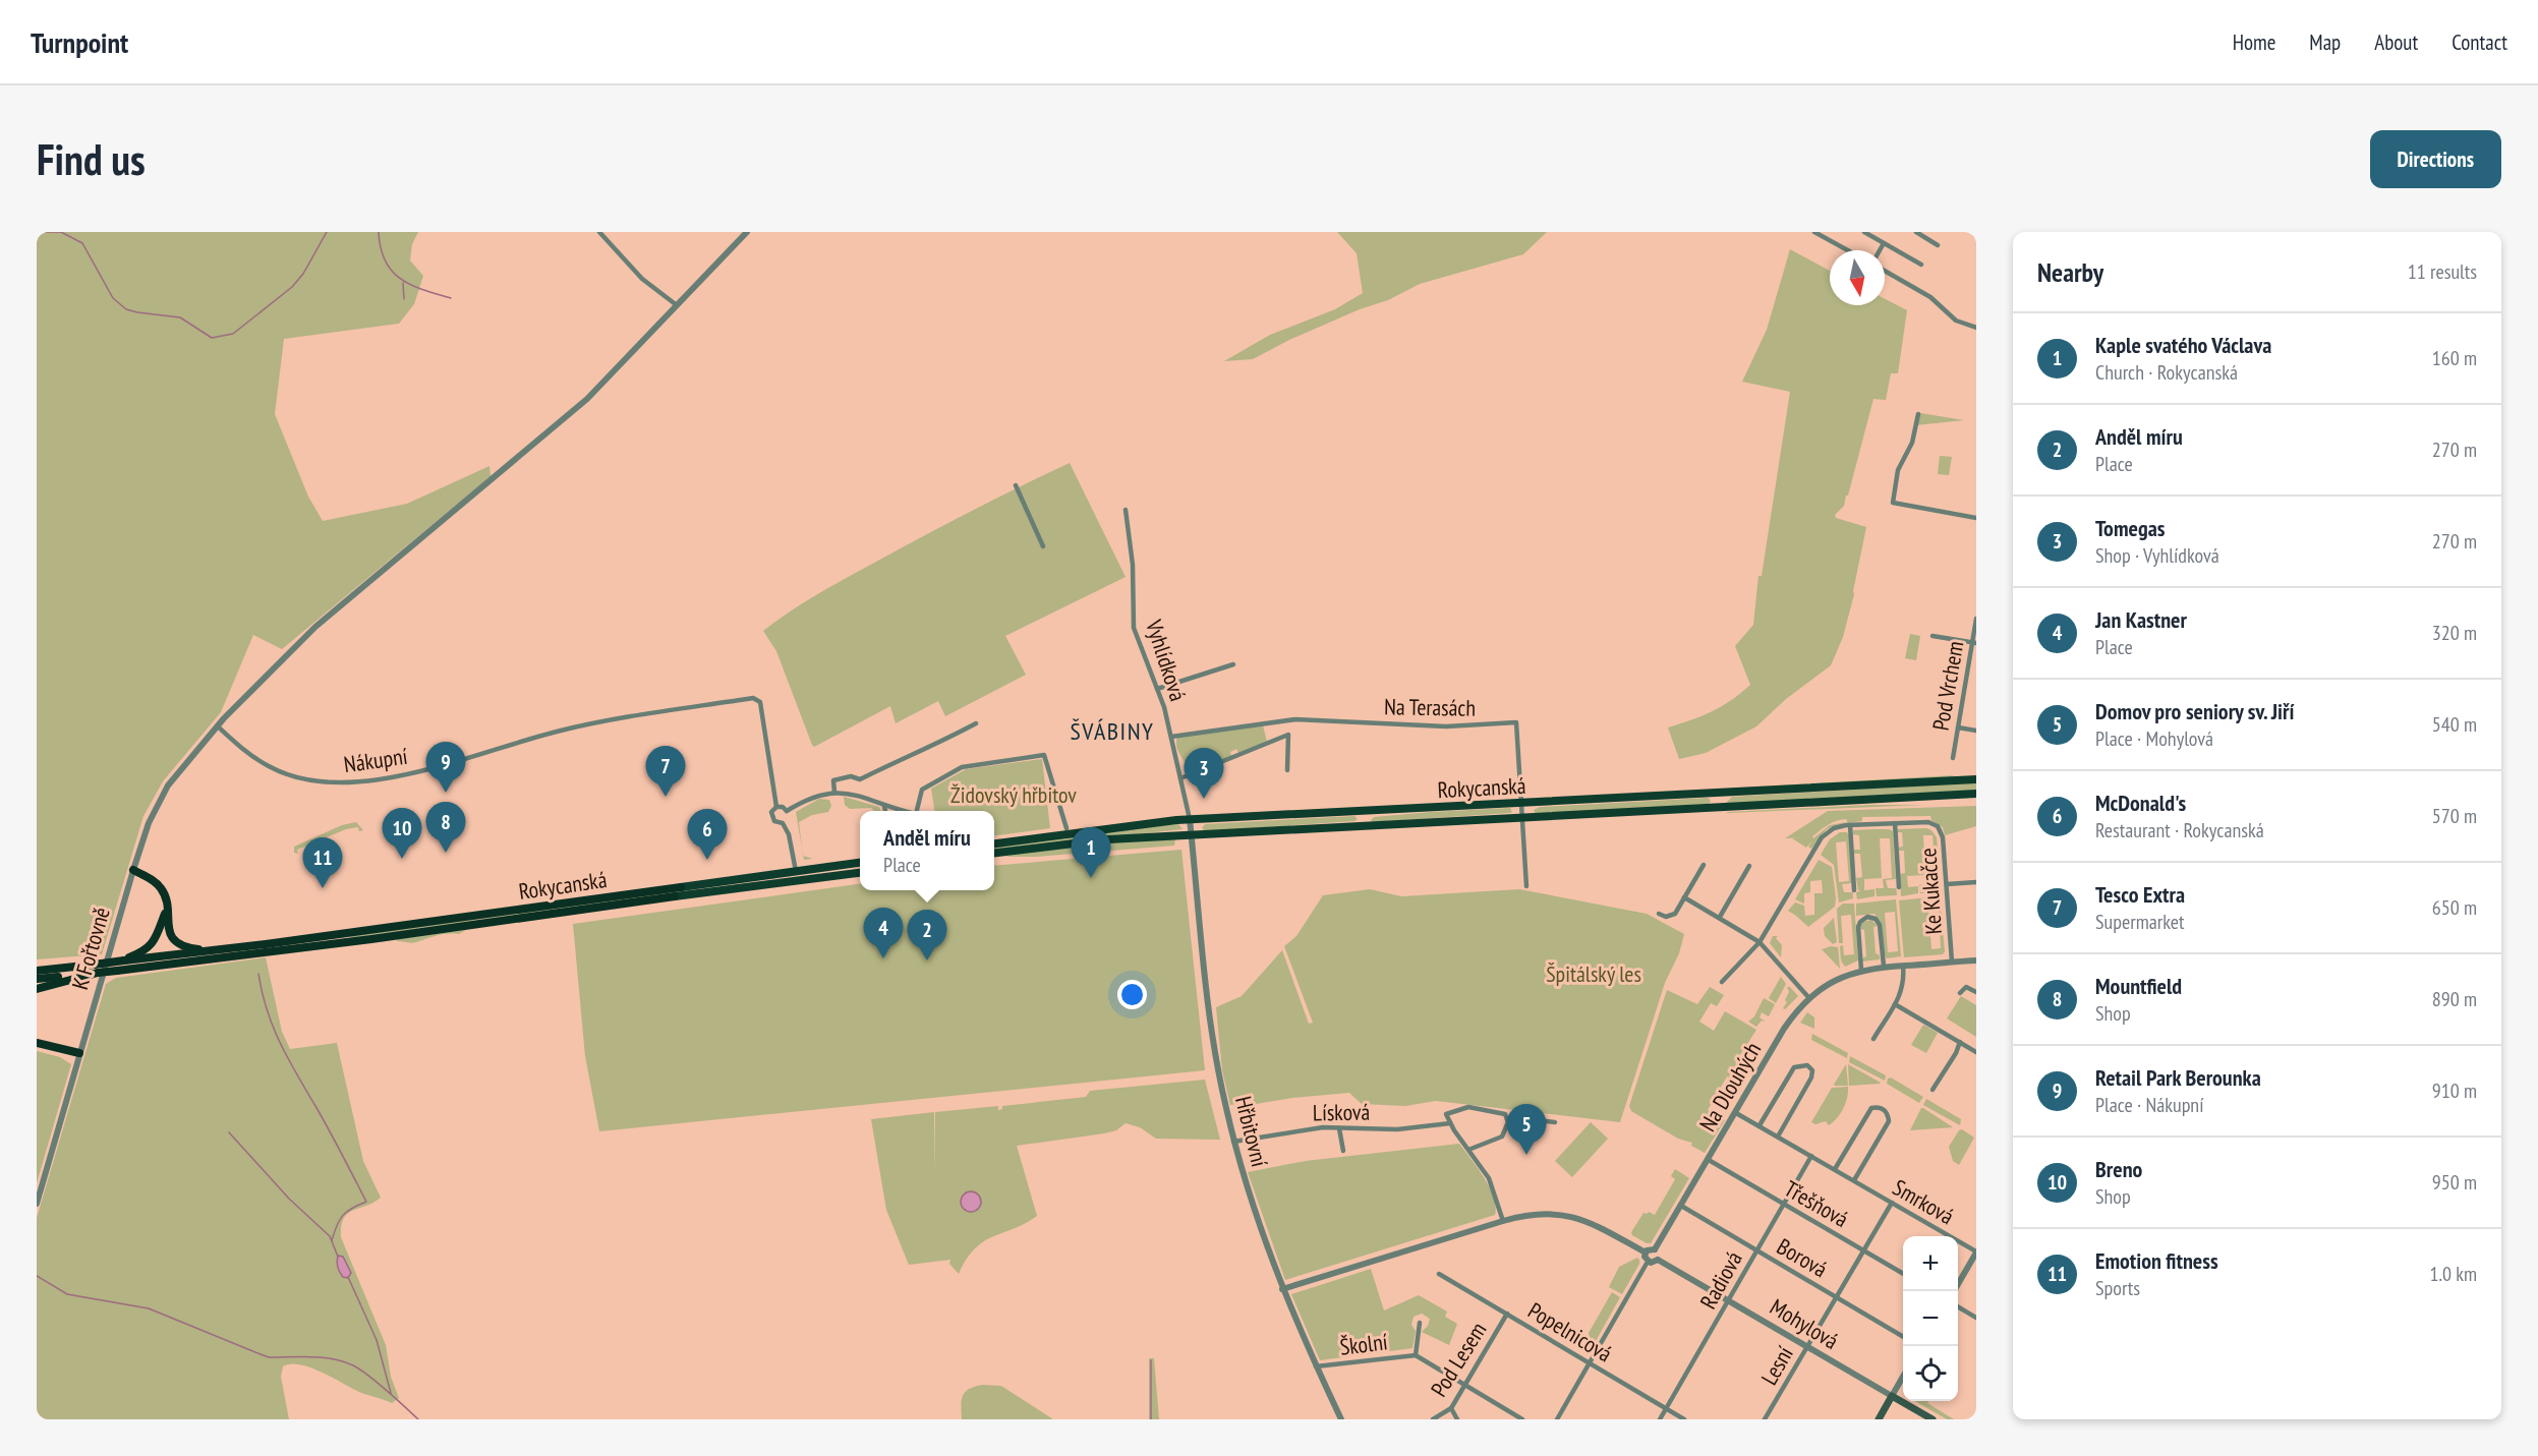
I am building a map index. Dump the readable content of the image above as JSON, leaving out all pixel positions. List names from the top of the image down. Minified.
{"streets":{"highway":["Rokycanská"],"main road":["Mohylová"],"street":["Vyhlídková","Pod Vrchem","Na Terasách","Nákupní","Ke Kukačce","K Fořtovně","Na Dlouhých","Lísková","Hřbitovní","Smrková","Třešňová","Borová","Radiová","Popelnicová","Školní","Pod Lesem","Lesní"]},"crossings":[["Vyhlídková","Na Terasách"],["Vyhlídková","Rokycanská"],["Vyhlídková","Hřbitovní"],["Na Terasách","Rokycanská"],["Nákupní","K Fořtovně"],["Rokycanská","Hřbitovní"],["Ke Kukačce","Na Dlouhých"],["Na Dlouhých","Smrková"],["Na Dlouhých","Třešňová"],["Na Dlouhých","Borová"],["Na Dlouhých","Mohylová"],["Lísková","Hřbitovní"],["Hřbitovní","Školní"],["Smrková","Radiová"],["Smrková","Lesní"],["Třešňová","Radiová"],["Třešňová","Lesní"],["Borová","Radiová"],["Borová","Lesní"],["Radiová","Mohylová"],["Radiová","Popelnicová"],["Mohylová","Lesní"],["Popelnicová","Pod Lesem"],["Školní","Pod Lesem"]],"districts":["ŠVÁBINY"],"parks":["Židovský hřbitov","Špitálský les"],"north":"bottom","page":{"header":"Turnpoint","nav":["Home","Map","About","Contact"],"buttons":"Directions","title":"Find us","heading":["Nearby","11 results"],"list":[{"mark":"1","name":"Kaple svatého Václava","note":"Church · Rokycanská","value":"160 m"},{"mark":"2","name":"Anděl míru","note":"Place","value":"270 m"},{"mark":"3","name":"Tomegas","note":"Shop · Vyhlídková","value":"270 m"},{"mark":"4","name":"Jan Kastner","note":"Place","value":"320 m"},{"mark":"5","name":"Domov pro seniory sv. Jiří","note":"Place · Mohylová","value":"540 m"},{"mark":"6","name":"McDonald's","note":"Restaurant · Rokycanská","value":"570 m"},{"mark":"7","name":"Tesco Extra","note":"Supermarket","value":"650 m"},{"mark":"8","name":"Mountfield","note":"Shop","value":"890 m"},{"mark":"9","name":"Retail Park Berounka","note":"Place · Nákupní","value":"910 m"},{"mark":"10","name":"Breno","note":"Shop","value":"950 m"},{"mark":"11","name":"Emotion fitness","note":"Sports","value":"1.0 km"}],"pins":["9","7","3","8","10","6","1","11","4","2","5"],"popup":["Anděl míru","Place"],"map_buttons":["+","−"]}}
